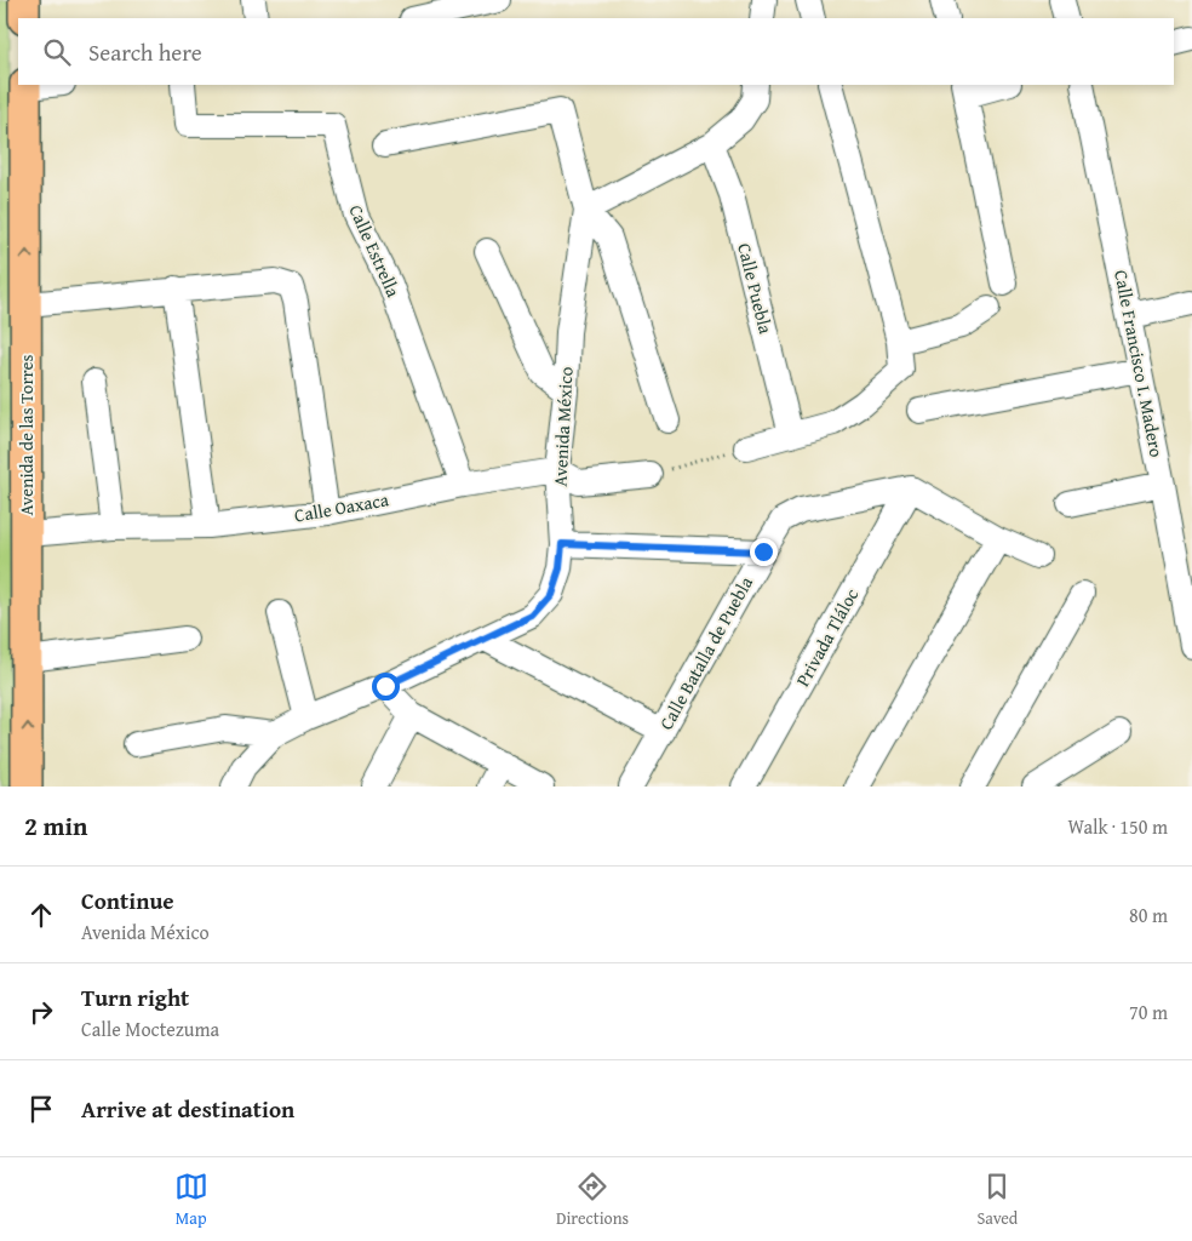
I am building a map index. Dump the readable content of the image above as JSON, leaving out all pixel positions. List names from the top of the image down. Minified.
{"streets":{"main road":["Avenida de las Torres"],"street":["Calle Estrella","Calle Puebla","Calle Francisco I. Madero","Avenida México","Calle Oaxaca","Privada Tláloc","Calle Batalla de Puebla"]},"crossings":[["Calle Estrella","Calle Oaxaca"],["Avenida México","Calle Oaxaca"],["Avenida de las Torres","Calle Oaxaca"],["Privada Tláloc","Calle Batalla de Puebla"]],"one_way":["Avenida de las Torres"],"page":{"search":"Search here","heading":["2 min","Walk · 150 m"],"list":[["Continue","Avenida México","80 m"],["Turn right","Calle Moctezuma","70 m"],"Arrive at destination"],"nav":["Map","Directions","Saved"]}}
